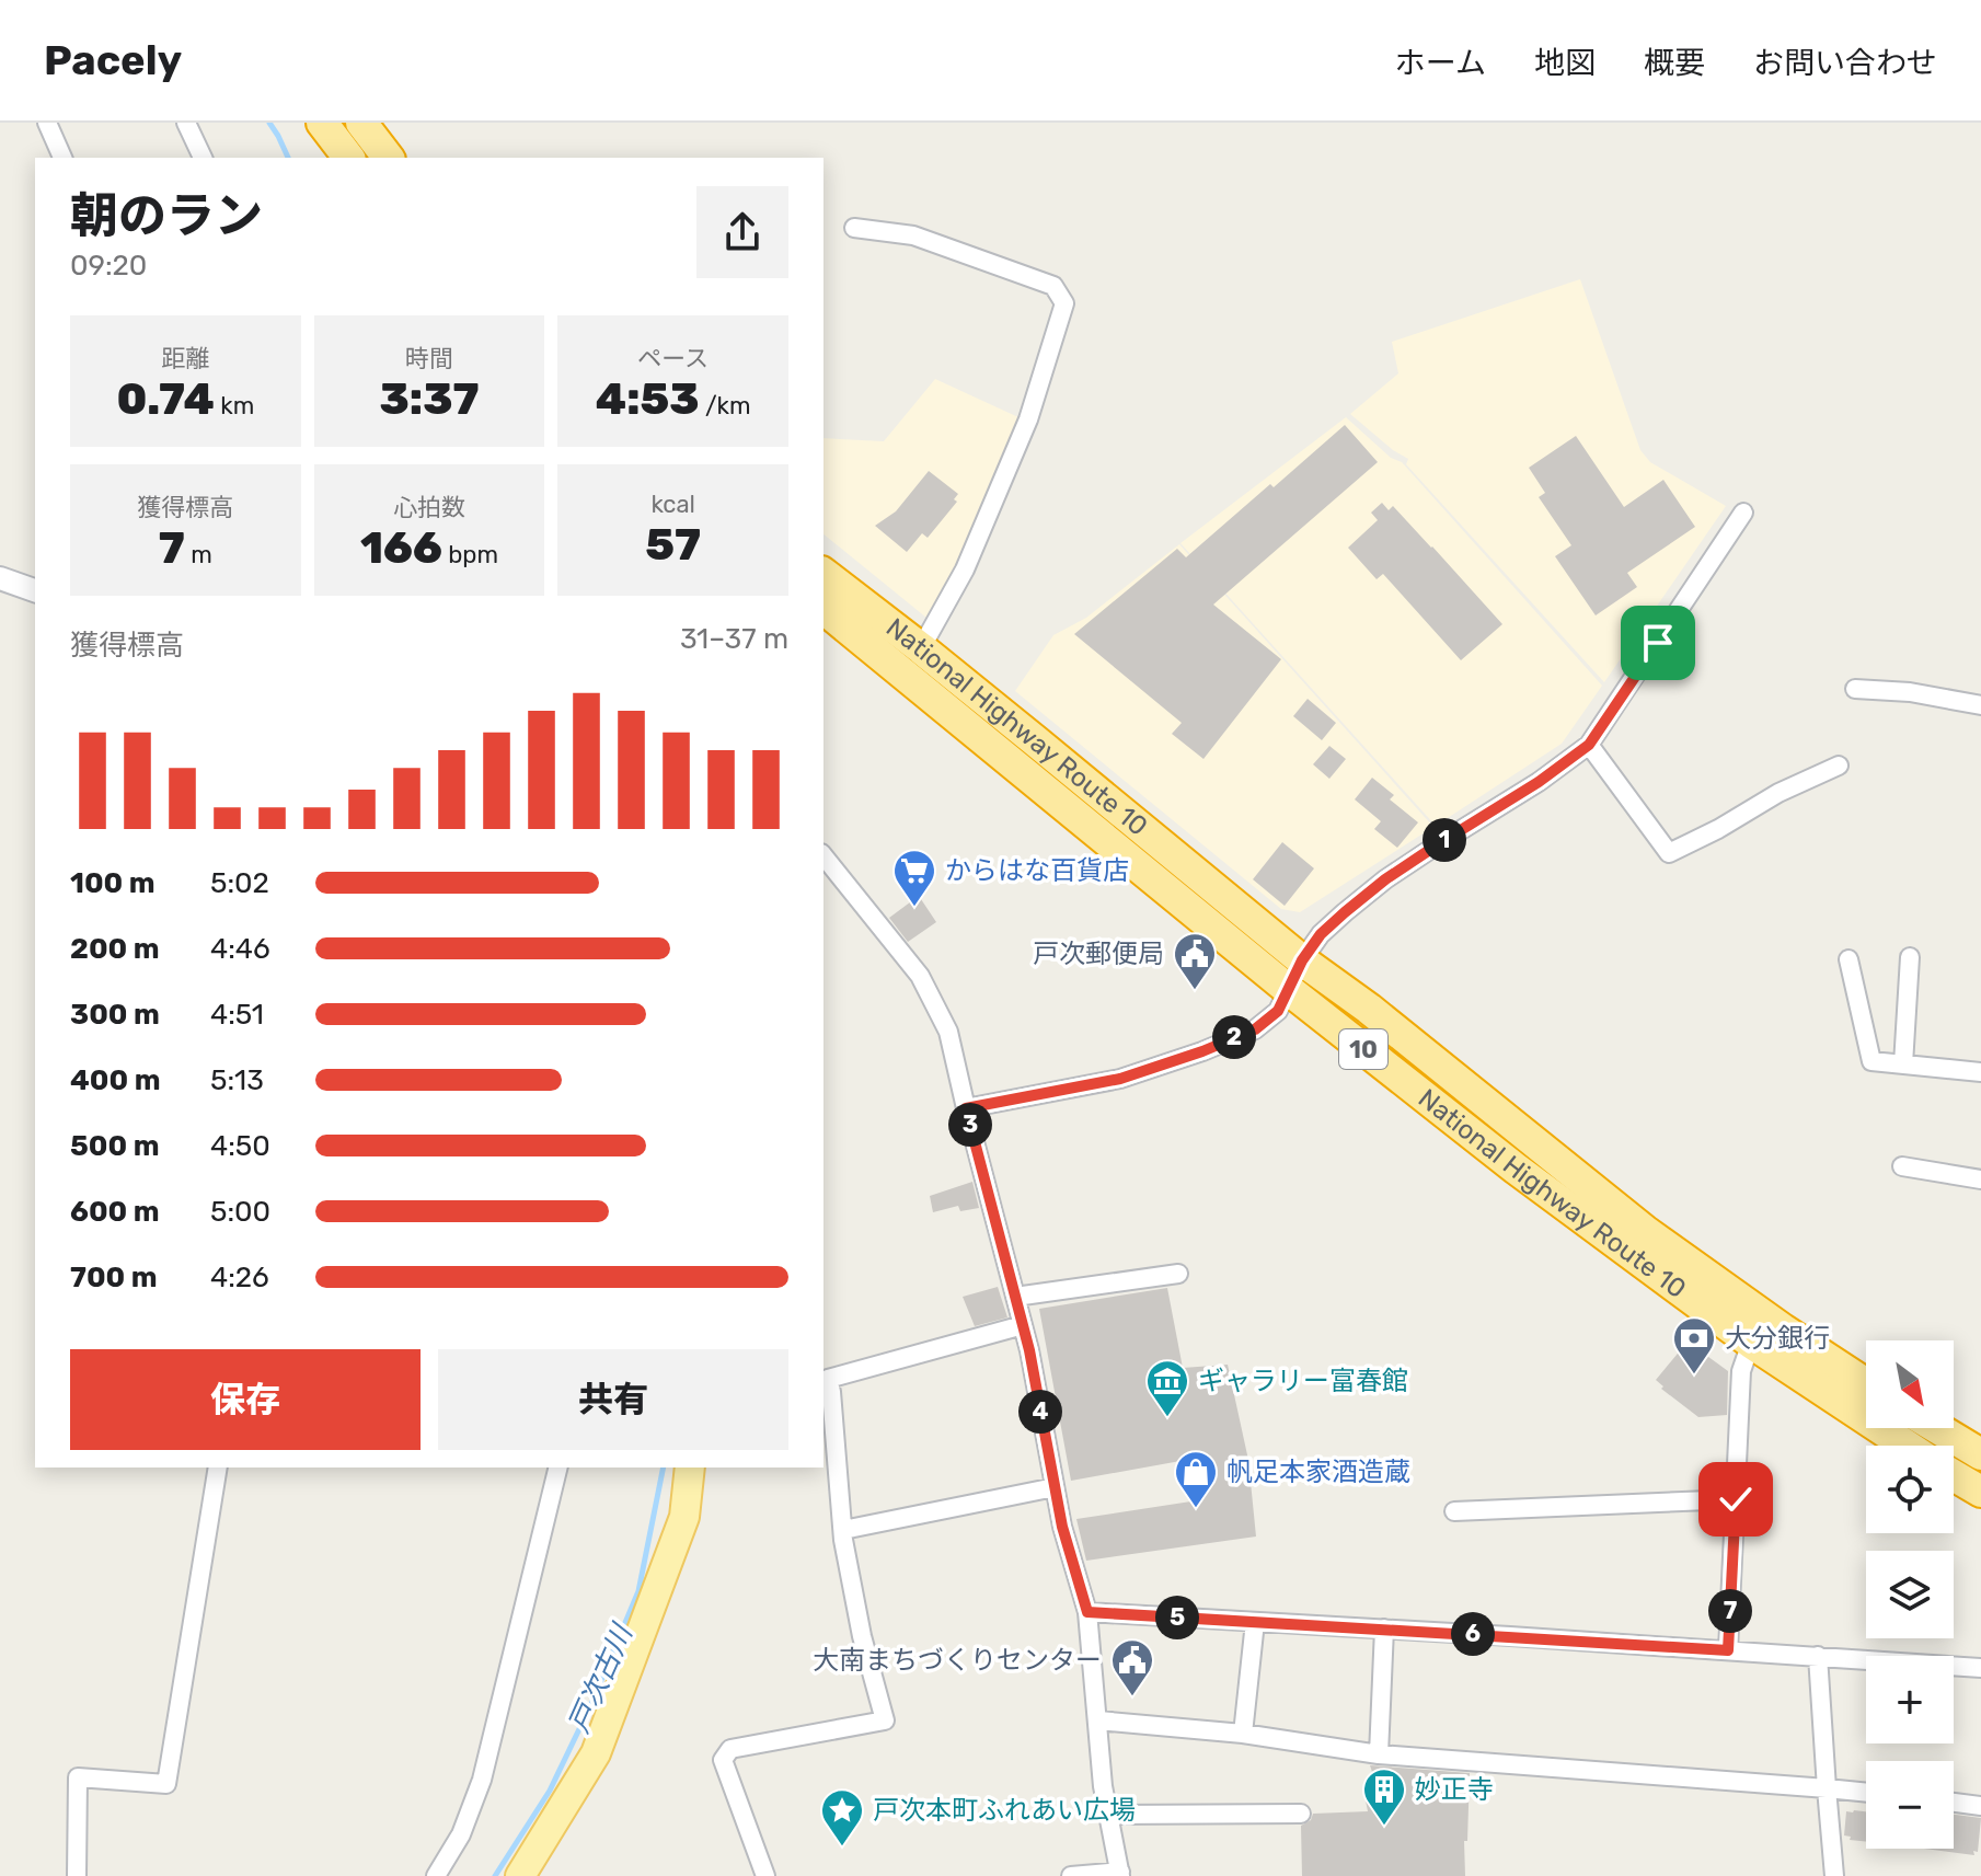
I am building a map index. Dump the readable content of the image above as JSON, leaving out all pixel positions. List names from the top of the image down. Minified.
{"streets":{"highway":["National Highway Route 10","10"]},"water":["戸次古川"],"places":{"supermarket":["からはな百貨店"],"public building":["戸次郵便局","大南まちづくりセンター"],"bank":["大分銀行"],"museum":["ギャラリー富春館"],"shop":["帆足本家酒造蔵"],"building":["妙正寺"],"place":["戸次本町ふれあい広場"]},"north":"bottom right","page":{"header":"Pacely","nav":["ホーム","地図","概要","お問い合わせ"],"heading":["朝のラン","09:20"],"stats":[["距離","0.74 km"],["時間","3:37"],["ペース","4:53 /km"],["獲得標高","7 m"],["心拍数","166 bpm"],["kcal","57"]],"chart":["獲得標高","31–37 m"],"pins":["1","2","3","4","7","5","6"],"list":[{"name":"100 m","note":"5:02"},{"name":"200 m","note":"4:46"},{"name":"300 m","note":"4:51"},{"name":"400 m","note":"5:13"},{"name":"500 m","note":"4:50"},{"name":"600 m","note":"5:00"},{"name":"700 m","note":"4:26"}],"buttons":["保存","共有"],"map_buttons":["+","−"]}}
